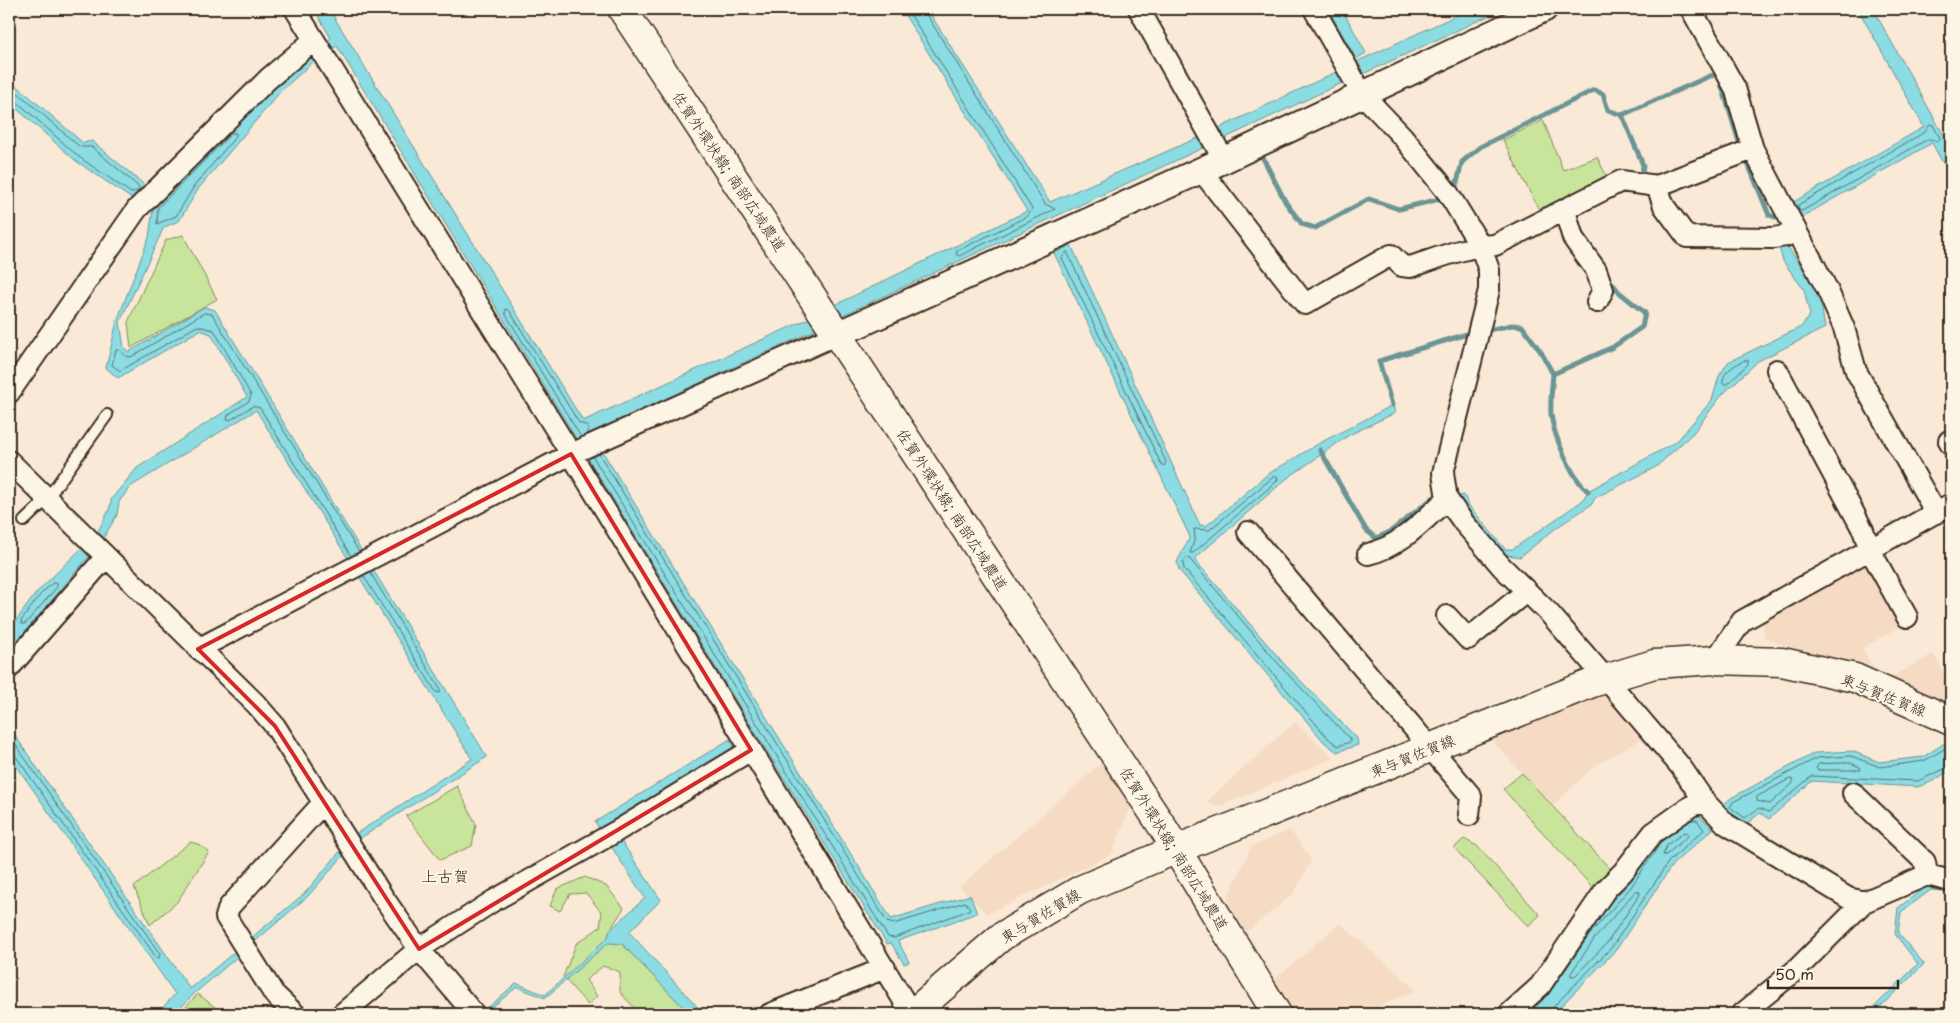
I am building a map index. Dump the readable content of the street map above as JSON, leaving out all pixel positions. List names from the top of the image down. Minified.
{"streets":{"main road":["佐賀外環状線; 南部広域農道","東与賀佐賀線"]},"crossings":[["佐賀外環状線; 南部広域農道","東与賀佐賀線"]],"districts":["上古賀"],"scale_bar":"50 m"}
